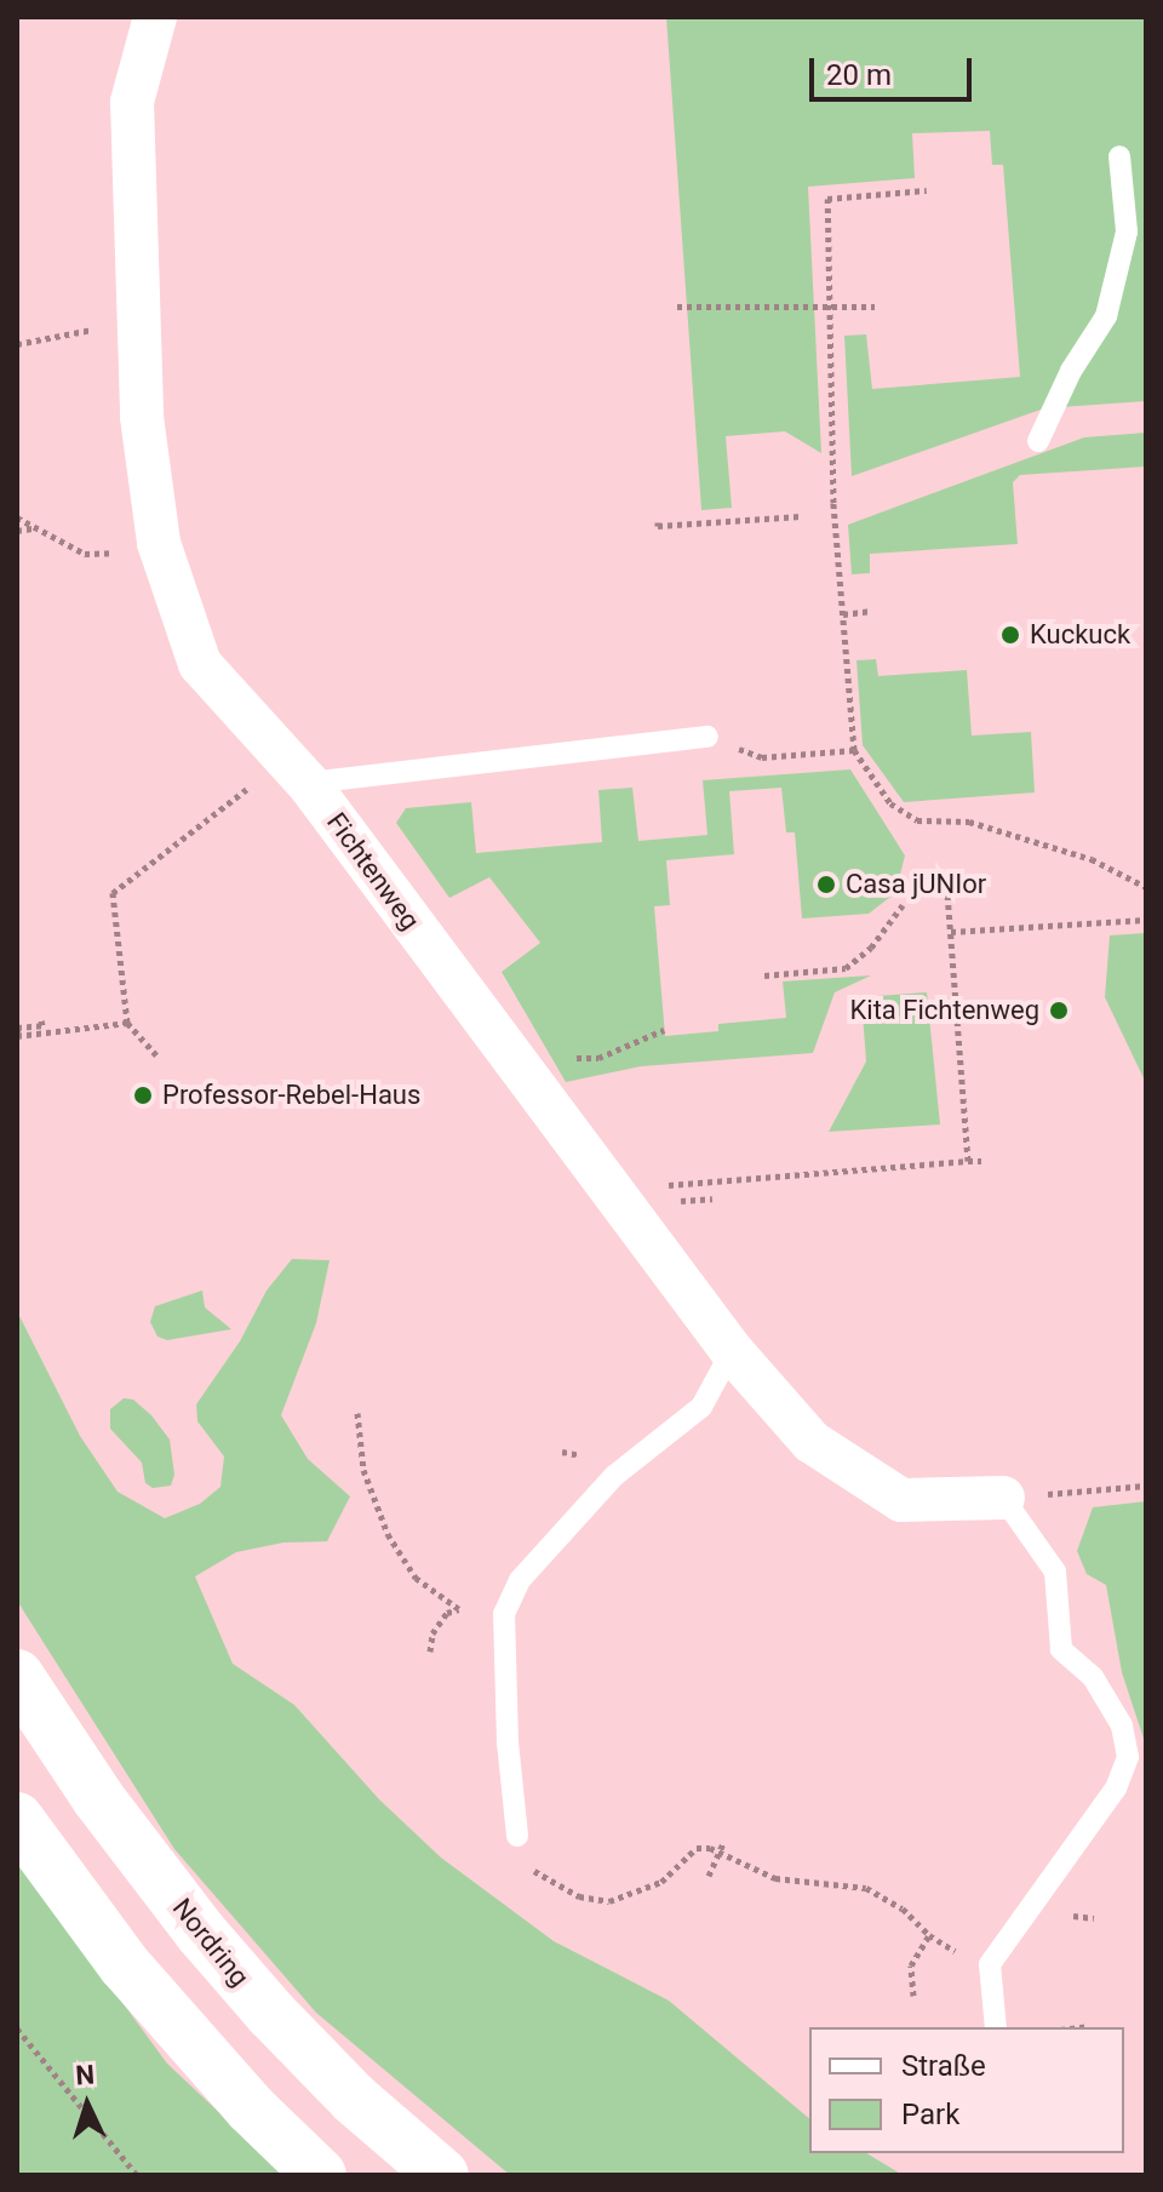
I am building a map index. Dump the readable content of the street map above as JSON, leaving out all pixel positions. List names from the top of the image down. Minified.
{"streets":{"street":["Fichtenweg","Nordring"]},"places":["Kuckuck","Casa jUNIor","Kita Fichtenweg","Professor-Rebel-Haus"],"legend":["Straße","Park"],"scale_bar":"20 m","north":"top"}
